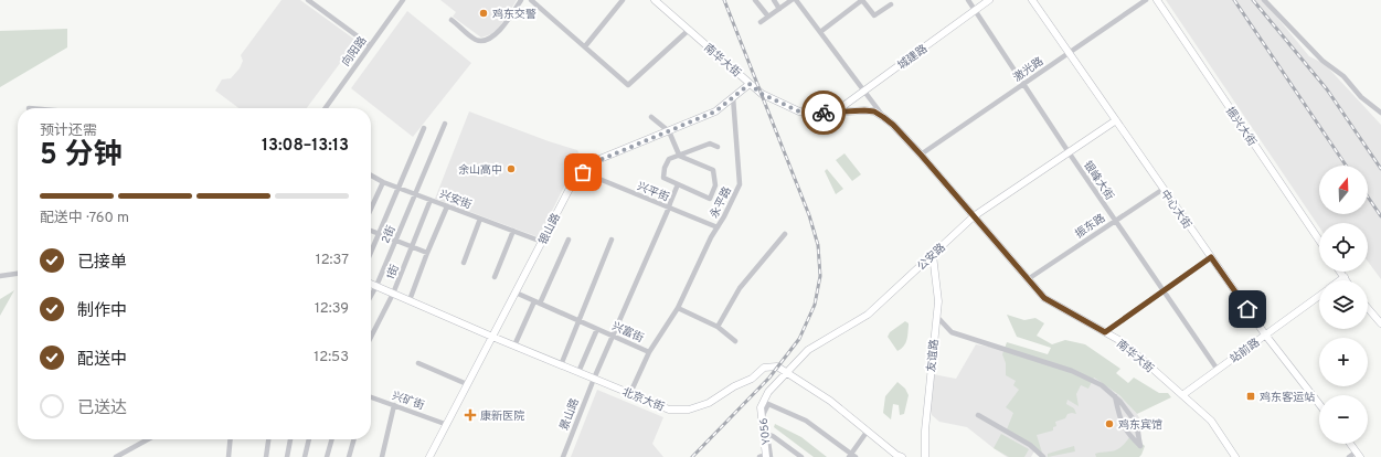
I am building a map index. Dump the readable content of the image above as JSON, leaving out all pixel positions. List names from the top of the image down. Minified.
{"streets":{"street":["向阳路","城建路","南华大街","激光路","振兴大街","银峰大街","兴平街","兴安街","永平路","中心大街","振东路","银山路","2街","公安路","1街","兴富街","站前路","友谊路","北京大街","兴矿街","景山路","Y056"]},"crossings":[["城建路","南华大街"],["城建路","银峰大街"],["南华大街","激光路"],["南华大街","振东路"],["南华大街","银山路"],["南华大街","公安路"],["南华大街","站前路"],["激光路","银峰大街"],["激光路","中心大街"],["银峰大街","振东路"],["银峰大街","公安路"],["银峰大街","站前路"],["兴平街","永平路"],["兴平街","银山路"],["兴平街","景山路"],["兴安街","银山路"],["兴安街","2街"],["兴安街","1街"],["永平路","银山路"],["永平路","兴富街"],["中心大街","振东路"],["中心大街","公安路"],["中心大街","站前路"],["银山路","兴富街"],["银山路","北京大街"],["银山路","兴矿街"],["2街","北京大街"],["公安路","友谊路"],["公安路","北京大街"],["公安路","Y056"],["1街","北京大街"],["兴富街","景山路"],["北京大街","景山路"]],"places":{"other":["鸡东交警","余山高中","鸡东宾馆"],"transit":["鸡东客运站"],"health":["康新医院"]},"north":"top","page":{"heading":["5 分钟","预计还需","13:08–13:13"],"map_buttons":["+","−"],"bar":"配送中 · 760 m","list":[["已接单","12:37"],["制作中","12:39"],["配送中","12:53"],"已送达"]}}
